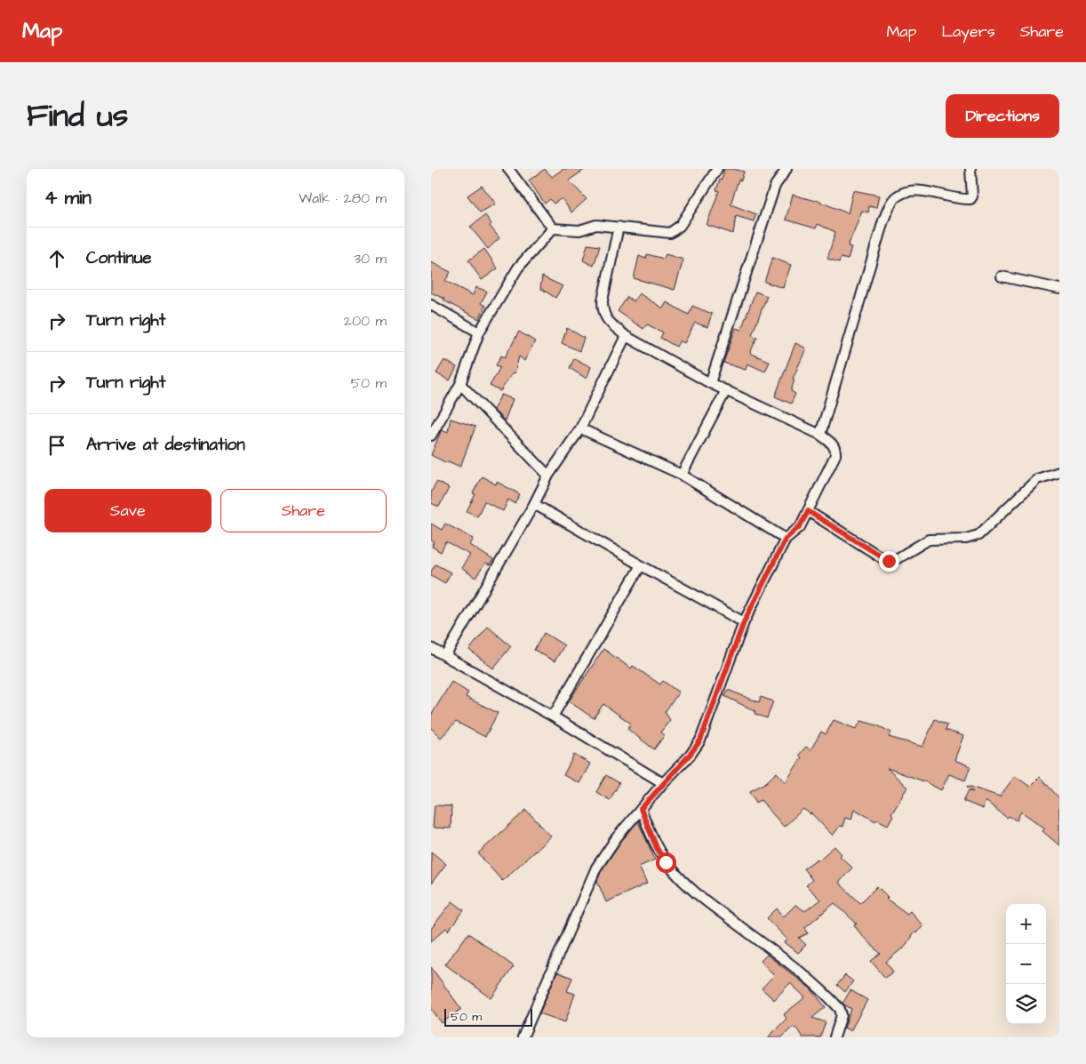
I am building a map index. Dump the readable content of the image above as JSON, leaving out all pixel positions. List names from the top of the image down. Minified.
{"scale_bar":"50 m","page":{"header":"Map","nav":["Map","Layers","Share"],"title":"Find us","buttons":["Directions",["Save","Share"]],"heading":["4 min","Walk · 280 m"],"list":[["Continue","30 m"],["Turn right","200 m"],["Turn right","50 m"],"Arrive at destination"],"map_buttons":["+","−"],"scale":"50 m"}}
